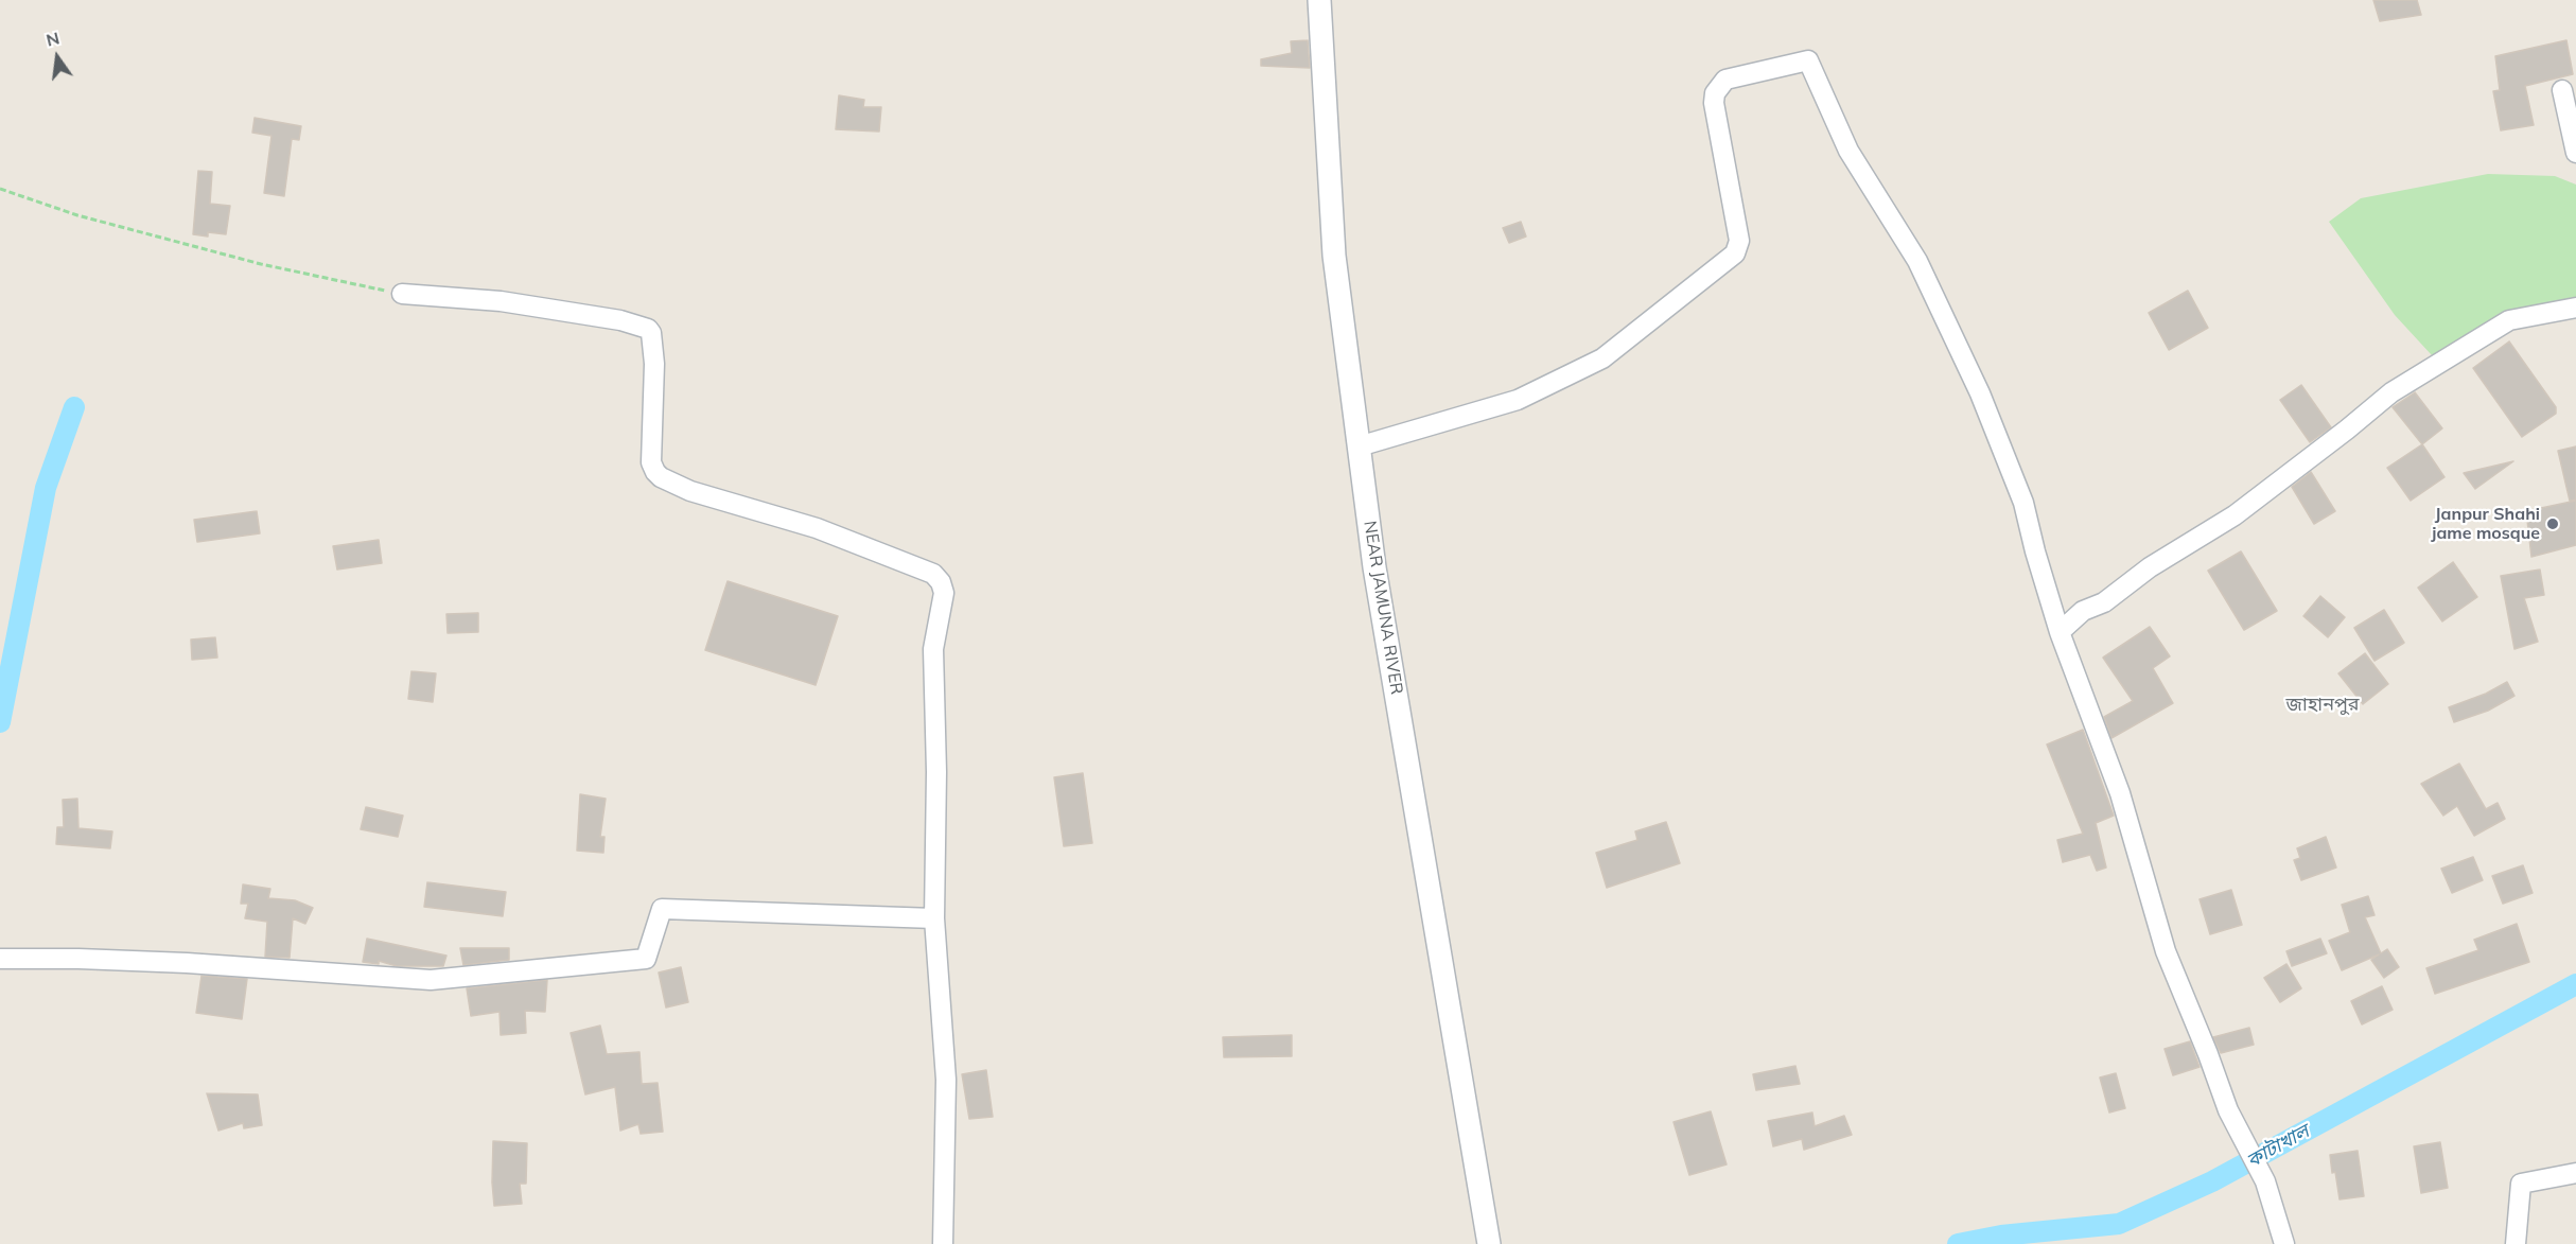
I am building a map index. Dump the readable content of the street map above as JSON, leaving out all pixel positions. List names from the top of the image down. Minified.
{"streets":{"street":["NEAR JAMUNA RIVER"]},"districts":["জাহানপুর"],"water":["কাটাখাল"],"places":["Janpur Shahi jame mosque"],"north":"top"}
